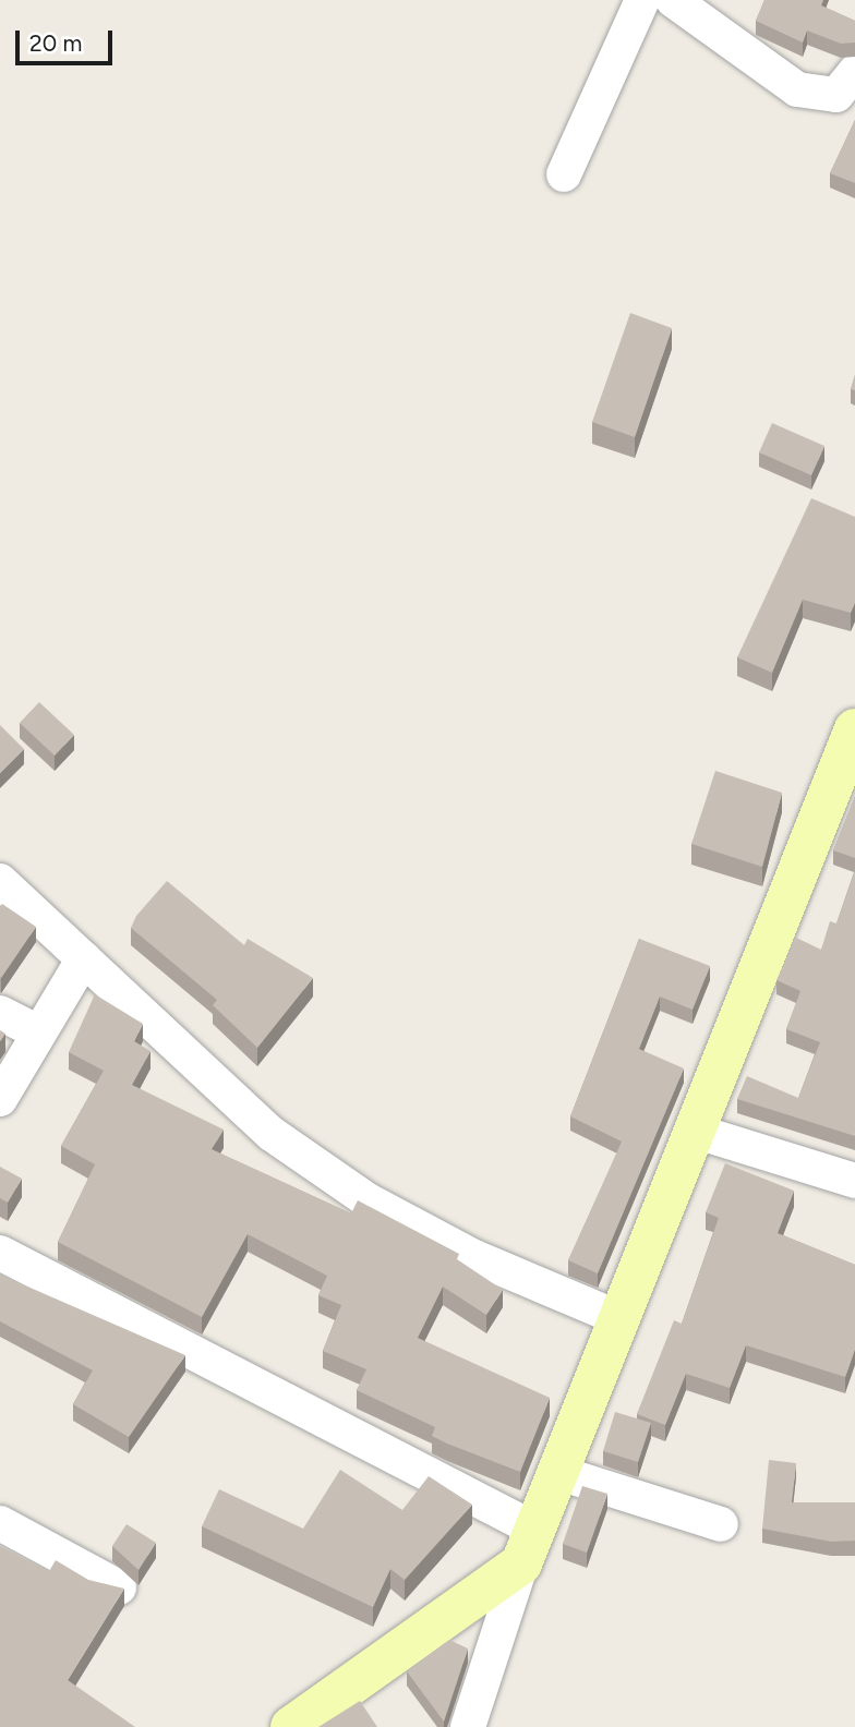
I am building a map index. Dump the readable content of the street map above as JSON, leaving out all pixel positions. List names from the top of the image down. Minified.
{"scale_bar":"20 m"}
